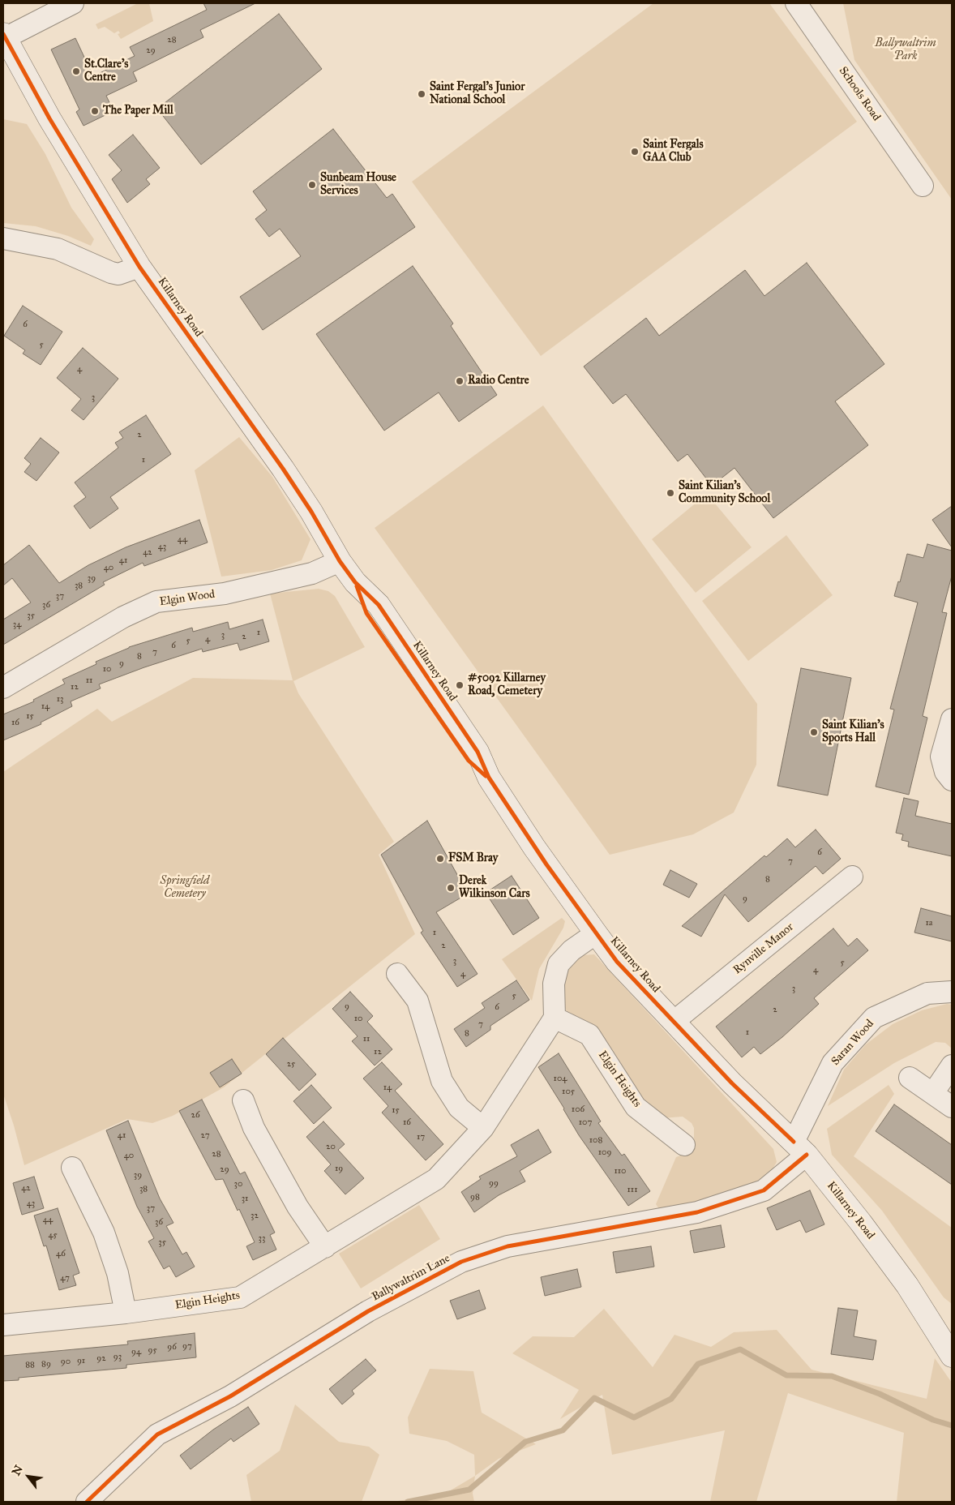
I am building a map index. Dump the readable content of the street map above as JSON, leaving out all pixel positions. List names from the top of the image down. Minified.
{"streets":{"main road":["Killarney Road"],"street":["Schools Road","Elgin Wood","Rynville Manor","Saran Wood","Elgin Heights","Ballywaltrim Lane"]},"crossings":[["Killarney Road","Elgin Wood"],["Killarney Road","Rynville Manor"],["Killarney Road","Saran Wood"],["Killarney Road","Ballywaltrim Lane"],["Saran Wood","Ballywaltrim Lane"]],"parks":["Ballywaltrim Park","Springfield Cemetery"],"places":["St.Clare's Centre","Saint Fergal's Junior National School","The Paper Mill","Saint Fergals GAA Club","Sunbeam House Services","Radio Centre","Saint Kilian's Community School","#5092 Killarney Road, Cemetery","Saint Kilian's Sports Hall","FSM Bray","Derek Wilkinson Cars"],"house_numbers":["28","29","6","5","4","3","2","1","44","43","42","41","40","39","38","37","36","35","34","1","3","2","4","5","6","7","8","9","10","11","12","13","14","15","16","6","7","8","9","1a","1","2","3","5","4","4","3","5","9","6","2","10","7","1","8","11","12","25","104","14","105","106","15","26","16","107","41","27","17","108","20","109","28","40","19","29","110","39","99","30","42","38","111","98","31","43","37","32","44","36","45","33","35","46","47","97","96","95","94","93","92","91","90","89","88"],"north":"top left"}
